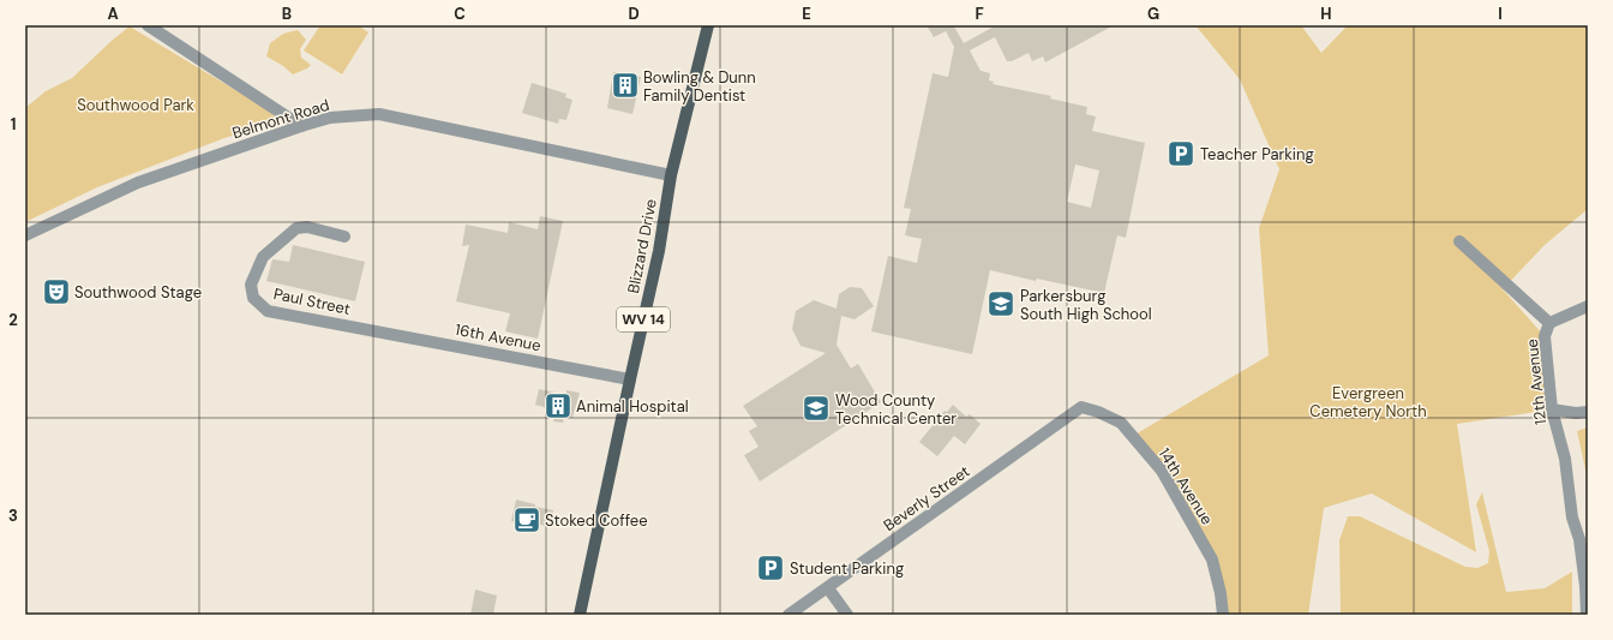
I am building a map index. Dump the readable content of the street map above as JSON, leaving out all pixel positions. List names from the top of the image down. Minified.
{"streets":{"main road":["Blizzard Drive","WV 14"],"street":["Belmont Road","Paul Street","16th Avenue","12th Avenue","14th Avenue","Beverly Street"]},"crossings":[["Belmont Road","Blizzard Drive"],["Blizzard Drive","16th Avenue"],["Paul Street","16th Avenue"],["14th Avenue","Beverly Street"]],"parks":["Southwood Park","Evergreen Cemetery North"],"places":{"building":["Bowling & Dunn Family Dentist","Animal Hospital"],"parking":["Teacher Parking","Student Parking"],"theatre":["Southwood Stage"],"school or university":["Parkersburg South High School","Wood County Technical Center"],"cafe":["Stoked Coffee"]},"grid":{"columns":["A","B","C","D","E","F","G","H","I"],"rows":["1","2","3"]}}
